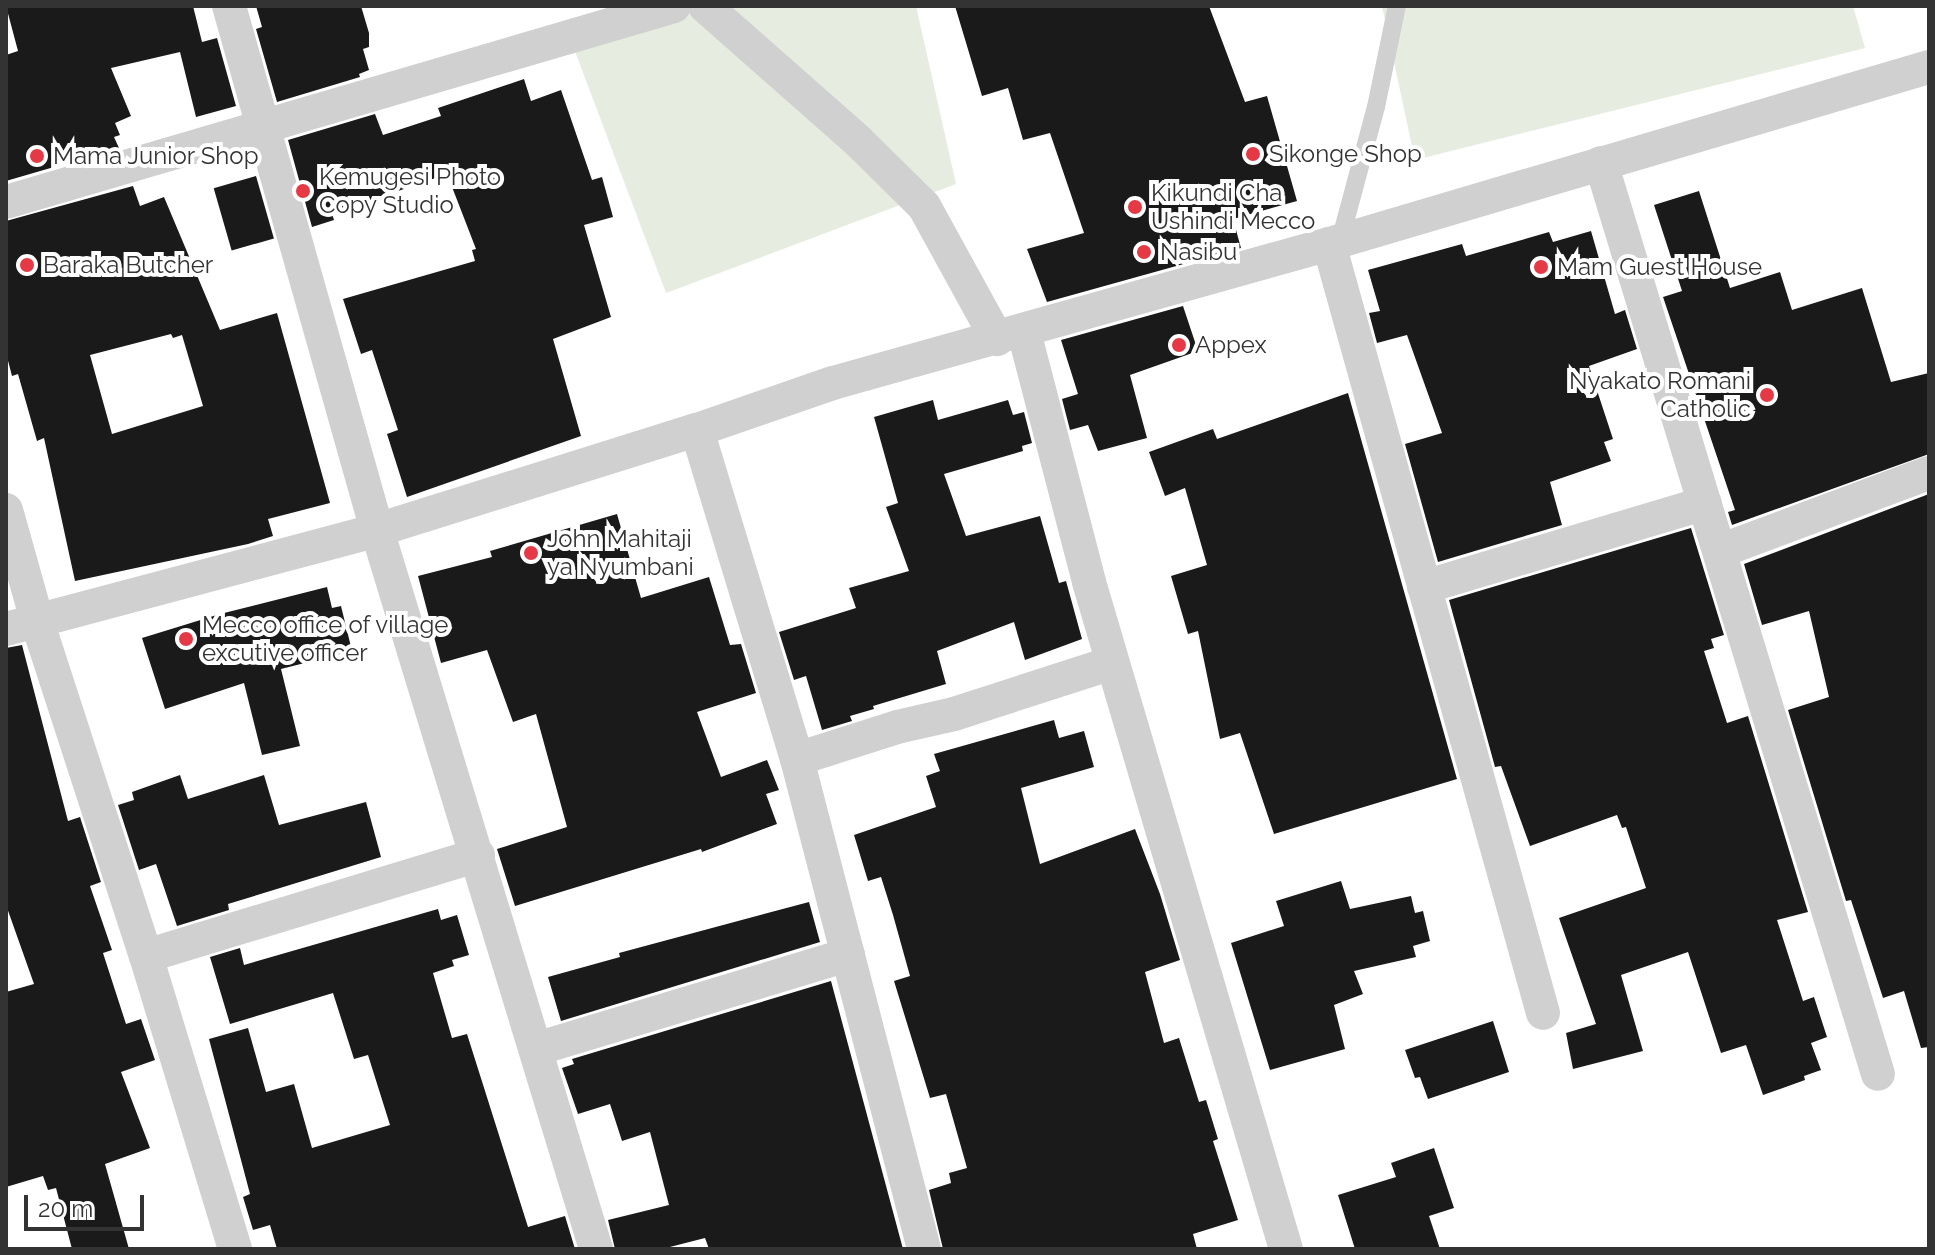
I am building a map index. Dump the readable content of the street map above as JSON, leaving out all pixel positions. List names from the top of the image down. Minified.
{"places":["Sikonge Shop","Mama Junior Shop","Kemugesi Photo Copy Studio","Kikundi Cha Ushindi Mecco","Nasibu","Baraka Butcher","Mam Guest House","Appex","Nyakato Romani Catholic","John Mahitaji ya Nyumbani","Mecco office of village excutive officer"],"scale_bar":"20 m"}
